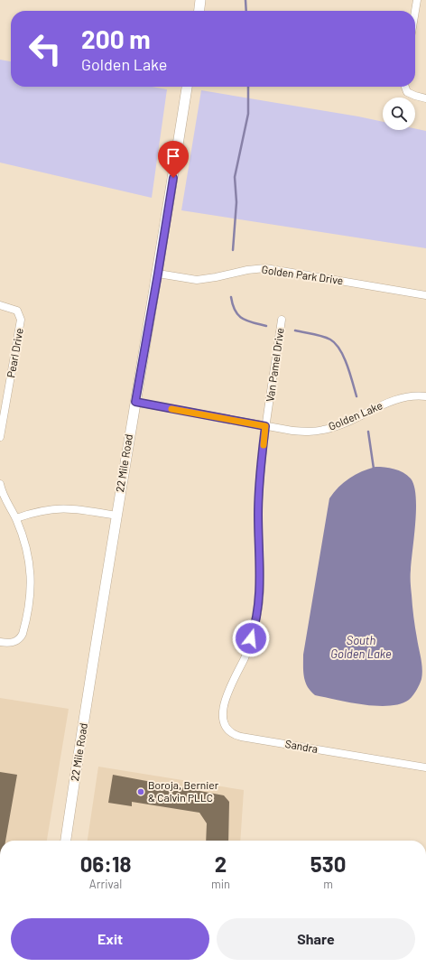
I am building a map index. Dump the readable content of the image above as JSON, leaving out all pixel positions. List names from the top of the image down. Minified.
{"streets":{"street":["Golden Park Drive","Pearl Drive","Van Pamel Drive","Golden Lake","22 Mile Road","Sandra"]},"crossings":[["Golden Park Drive","22 Mile Road"],["Van Pamel Drive","Golden Lake"],["Van Pamel Drive","Sandra"],["Golden Lake","22 Mile Road"],["Golden Lake","Sandra"]],"water":["South Golden Lake"],"places":["Boroja, Bernier & Calvin PLLC"],"page":{"turn":["200 m","Golden Lake"],"eta":["06:18","Arrival","2","min","530","m"],"buttons":["Exit","Share"]}}
